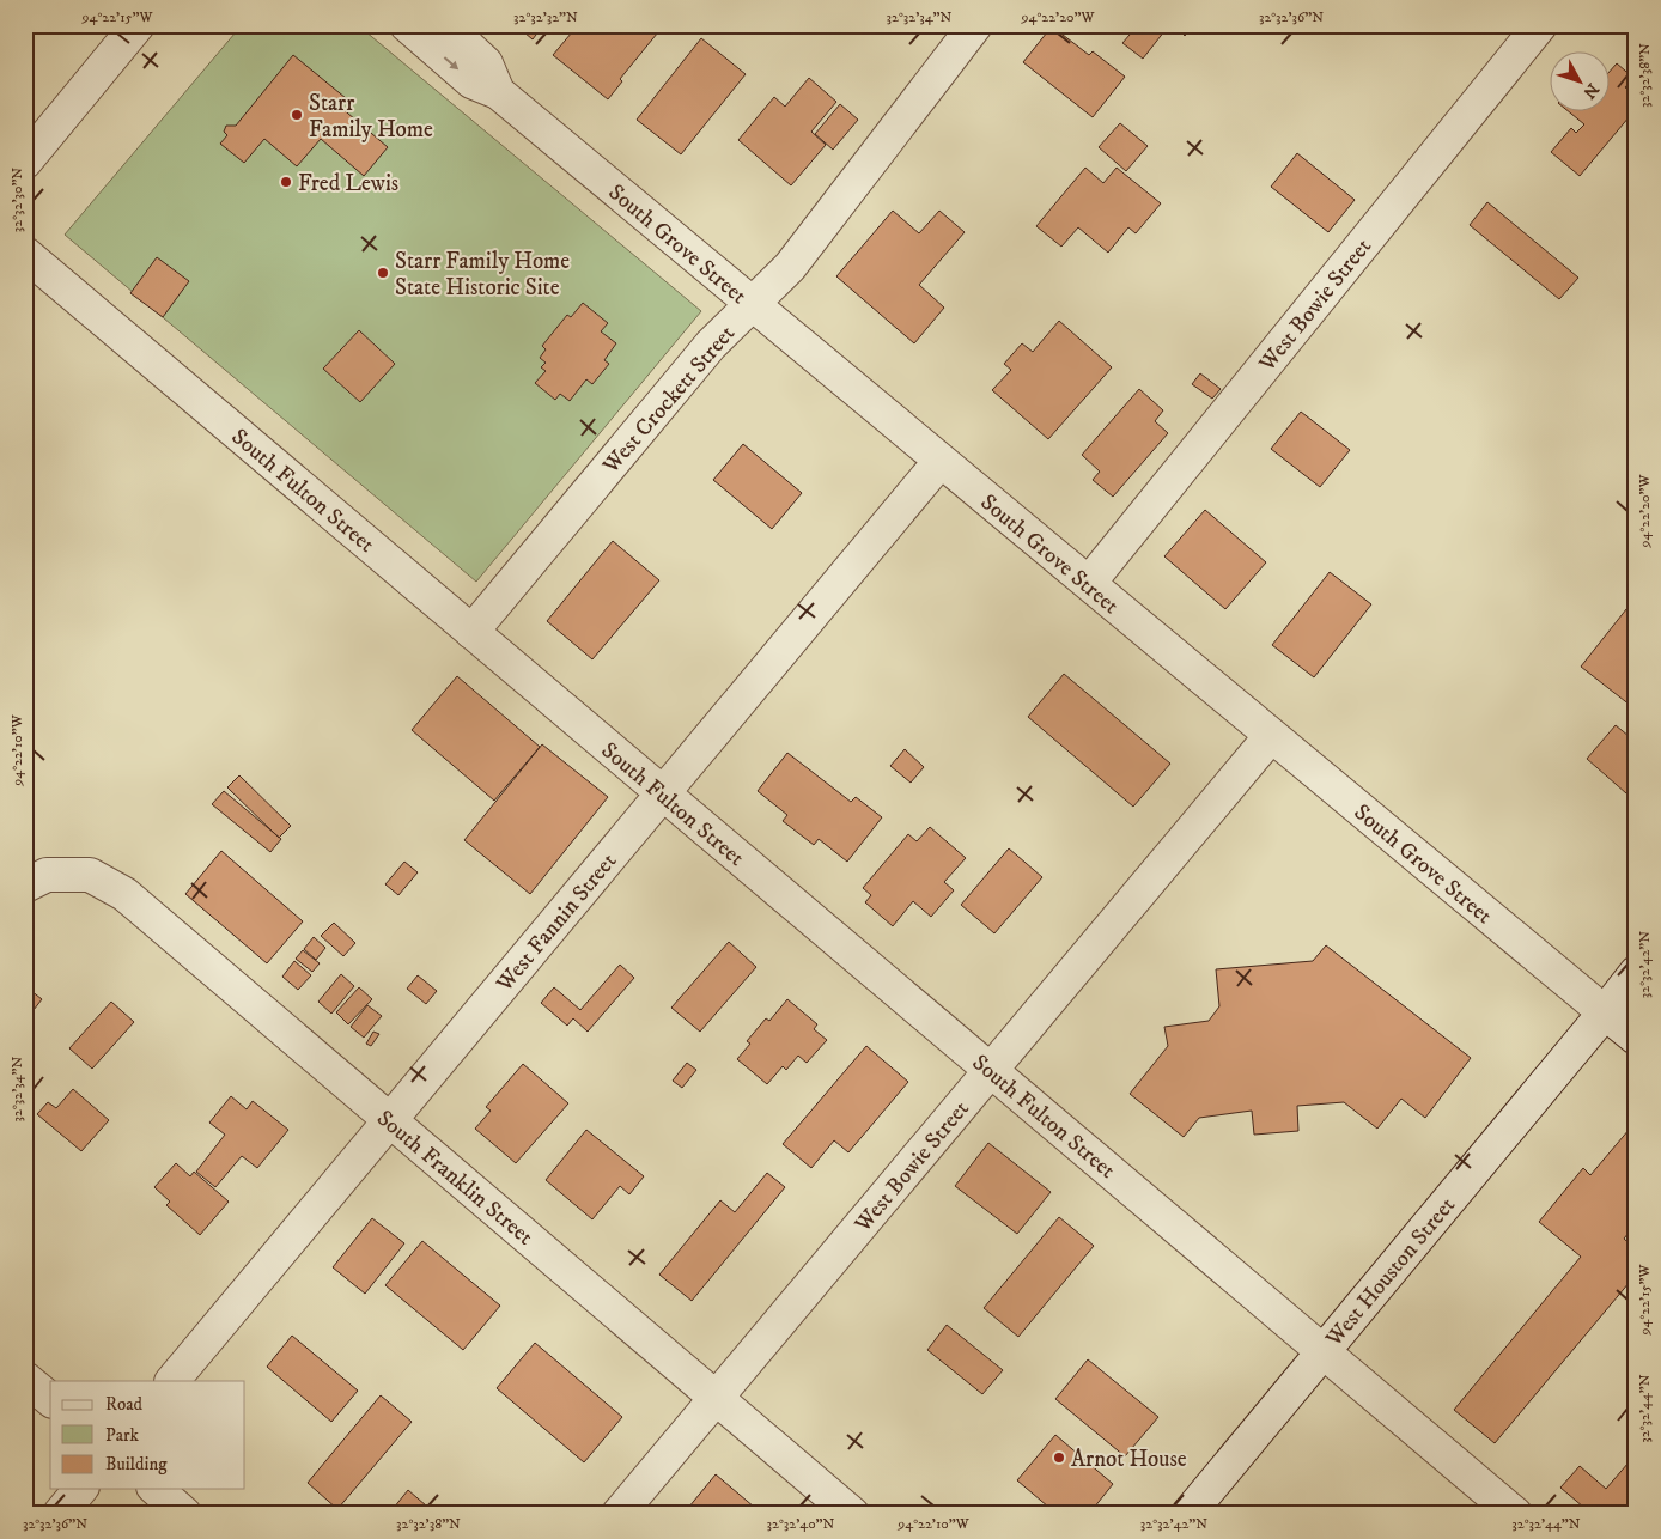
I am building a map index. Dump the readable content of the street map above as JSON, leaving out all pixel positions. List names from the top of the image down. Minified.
{"streets":{"street":["South Grove Street","West Bowie Street","West Crockett Street","South Fulton Street","West Fannin Street","South Franklin Street","West Houston Street"]},"crossings":[["South Grove Street","West Bowie Street"],["South Grove Street","West Crockett Street"],["South Grove Street","West Fannin Street"],["South Grove Street","West Houston Street"],["West Bowie Street","South Fulton Street"],["West Bowie Street","South Franklin Street"],["West Crockett Street","South Fulton Street"],["South Fulton Street","West Fannin Street"],["South Fulton Street","West Houston Street"],["West Fannin Street","South Franklin Street"]],"places":["Starr Family Home","Fred Lewis","Starr Family Home State Historic Site","Arnot House"],"legend":["Road","Park","Building"],"north":"bottom right","coordinates":["94°22'15\"W","32°32'32\"N","32°32'34\"N","94°22'20\"W","32°32'36\"N","32°32'38\"N","32°32'30\"N","94°22'10\"W","32°32'42\"N","32°32'44\"N","32°32'40\"N"]}
